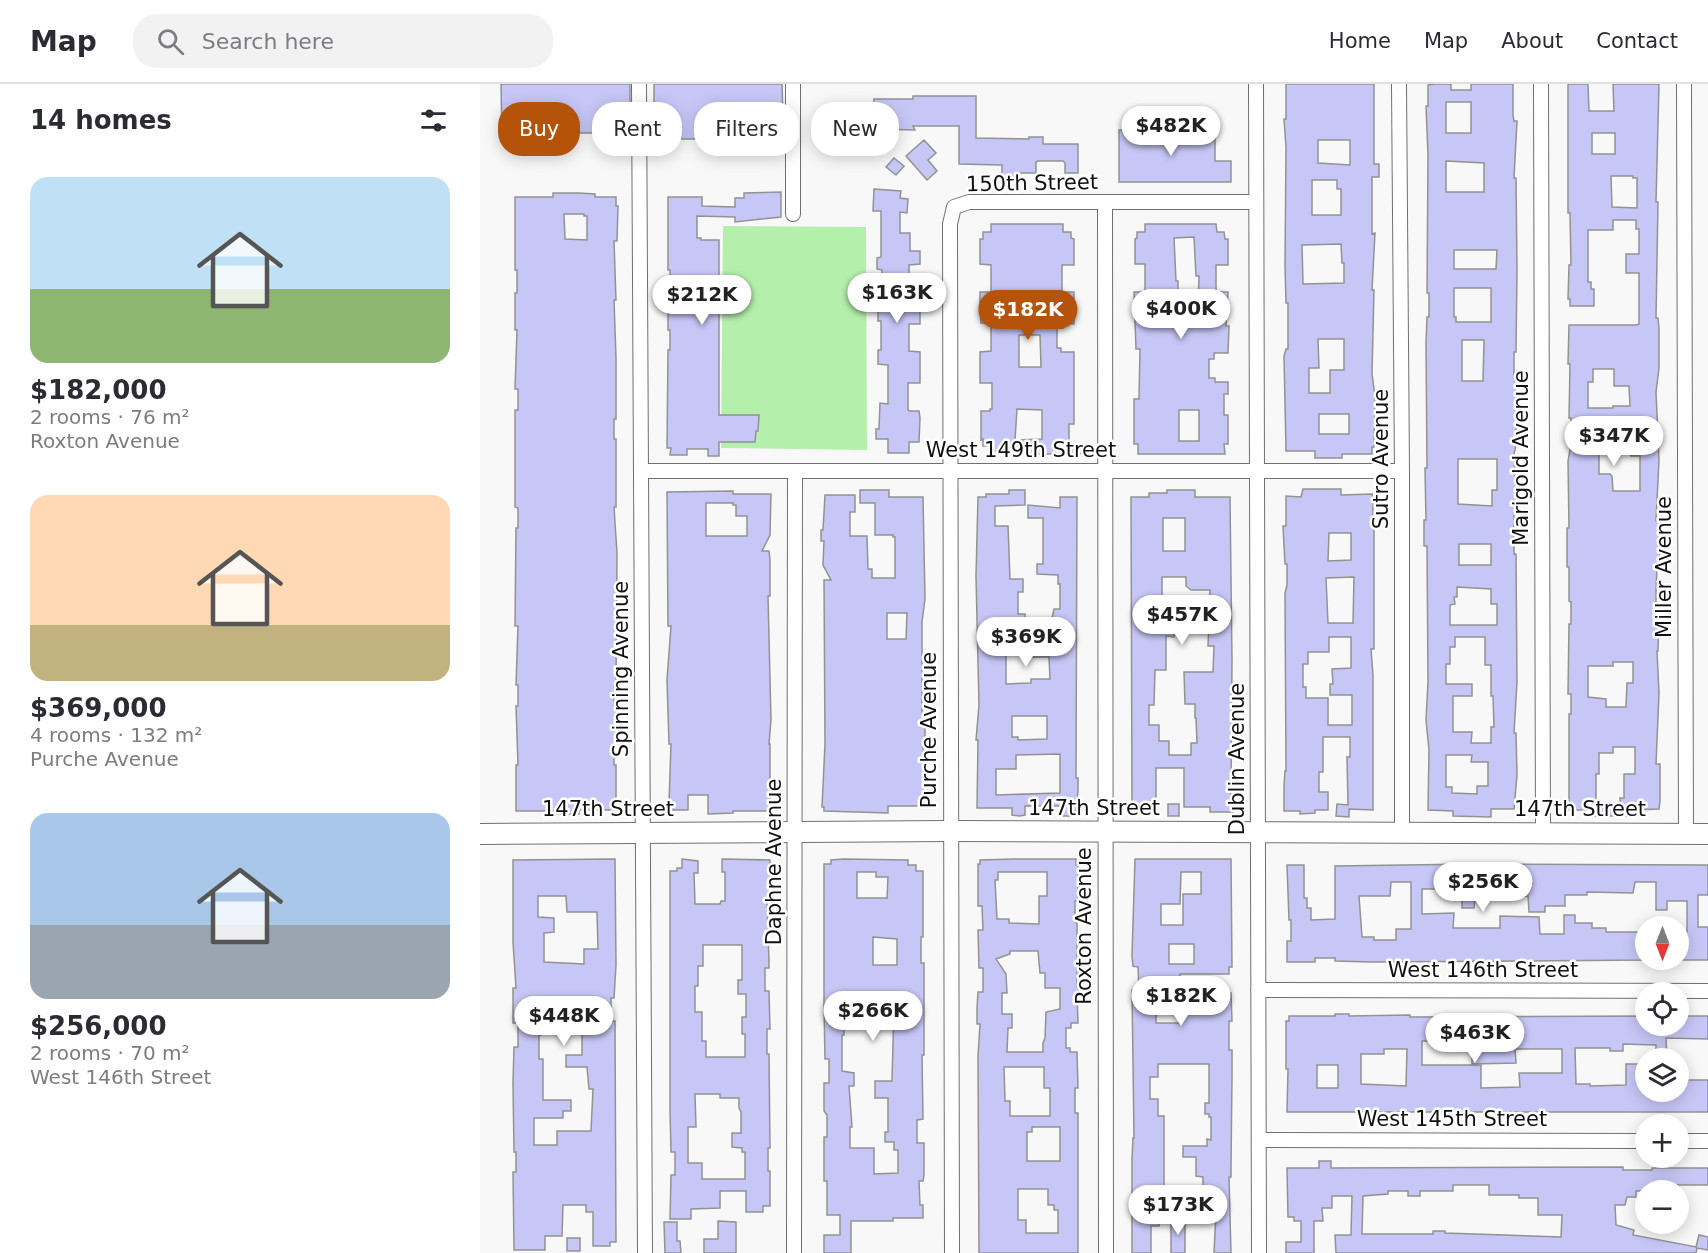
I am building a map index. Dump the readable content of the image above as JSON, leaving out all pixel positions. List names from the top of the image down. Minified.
{"streets":{"street":["150th Street","West 149th Street","Marigold Avenue","Sutro Avenue","Miller Avenue","Spinning Avenue","Purche Avenue","Dublin Avenue","147th Street","Daphne Avenue","Roxton Avenue","West 146th Street","West 145th Street"]},"crossings":[["150th Street","Purche Avenue"],["150th Street","Dublin Avenue"],["150th Street","Roxton Avenue"],["West 149th Street","Sutro Avenue"],["West 149th Street","Spinning Avenue"],["West 149th Street","Purche Avenue"],["West 149th Street","Dublin Avenue"],["West 149th Street","Daphne Avenue"],["West 149th Street","Roxton Avenue"],["Marigold Avenue","147th Street"],["Sutro Avenue","147th Street"],["Miller Avenue","147th Street"],["Spinning Avenue","147th Street"],["Purche Avenue","147th Street"],["Dublin Avenue","147th Street"],["Dublin Avenue","West 146th Street"],["Dublin Avenue","West 145th Street"],["147th Street","Daphne Avenue"],["147th Street","Roxton Avenue"]],"north":"bottom","page":{"header":"Map","search":"Search here","nav":["Home","Map","About","Contact"],"heading":"14 homes","chip":["Buy","Rent","Filters","New"],"price":["$482K","$163K","$212K","$400K","$182K","$347K","$457K","$369K","$256K","$182K","$266K","$448K","$463K","$173K"],"list":[{"name":"$182,000","note":"2 rooms · 76 m² · Roxton Avenue"},{"name":"$369,000","note":"4 rooms · 132 m² · Purche Avenue"},{"name":"$256,000","note":"2 rooms · 70 m² · West 146th Street"}],"map_buttons":["+","−"]}}
